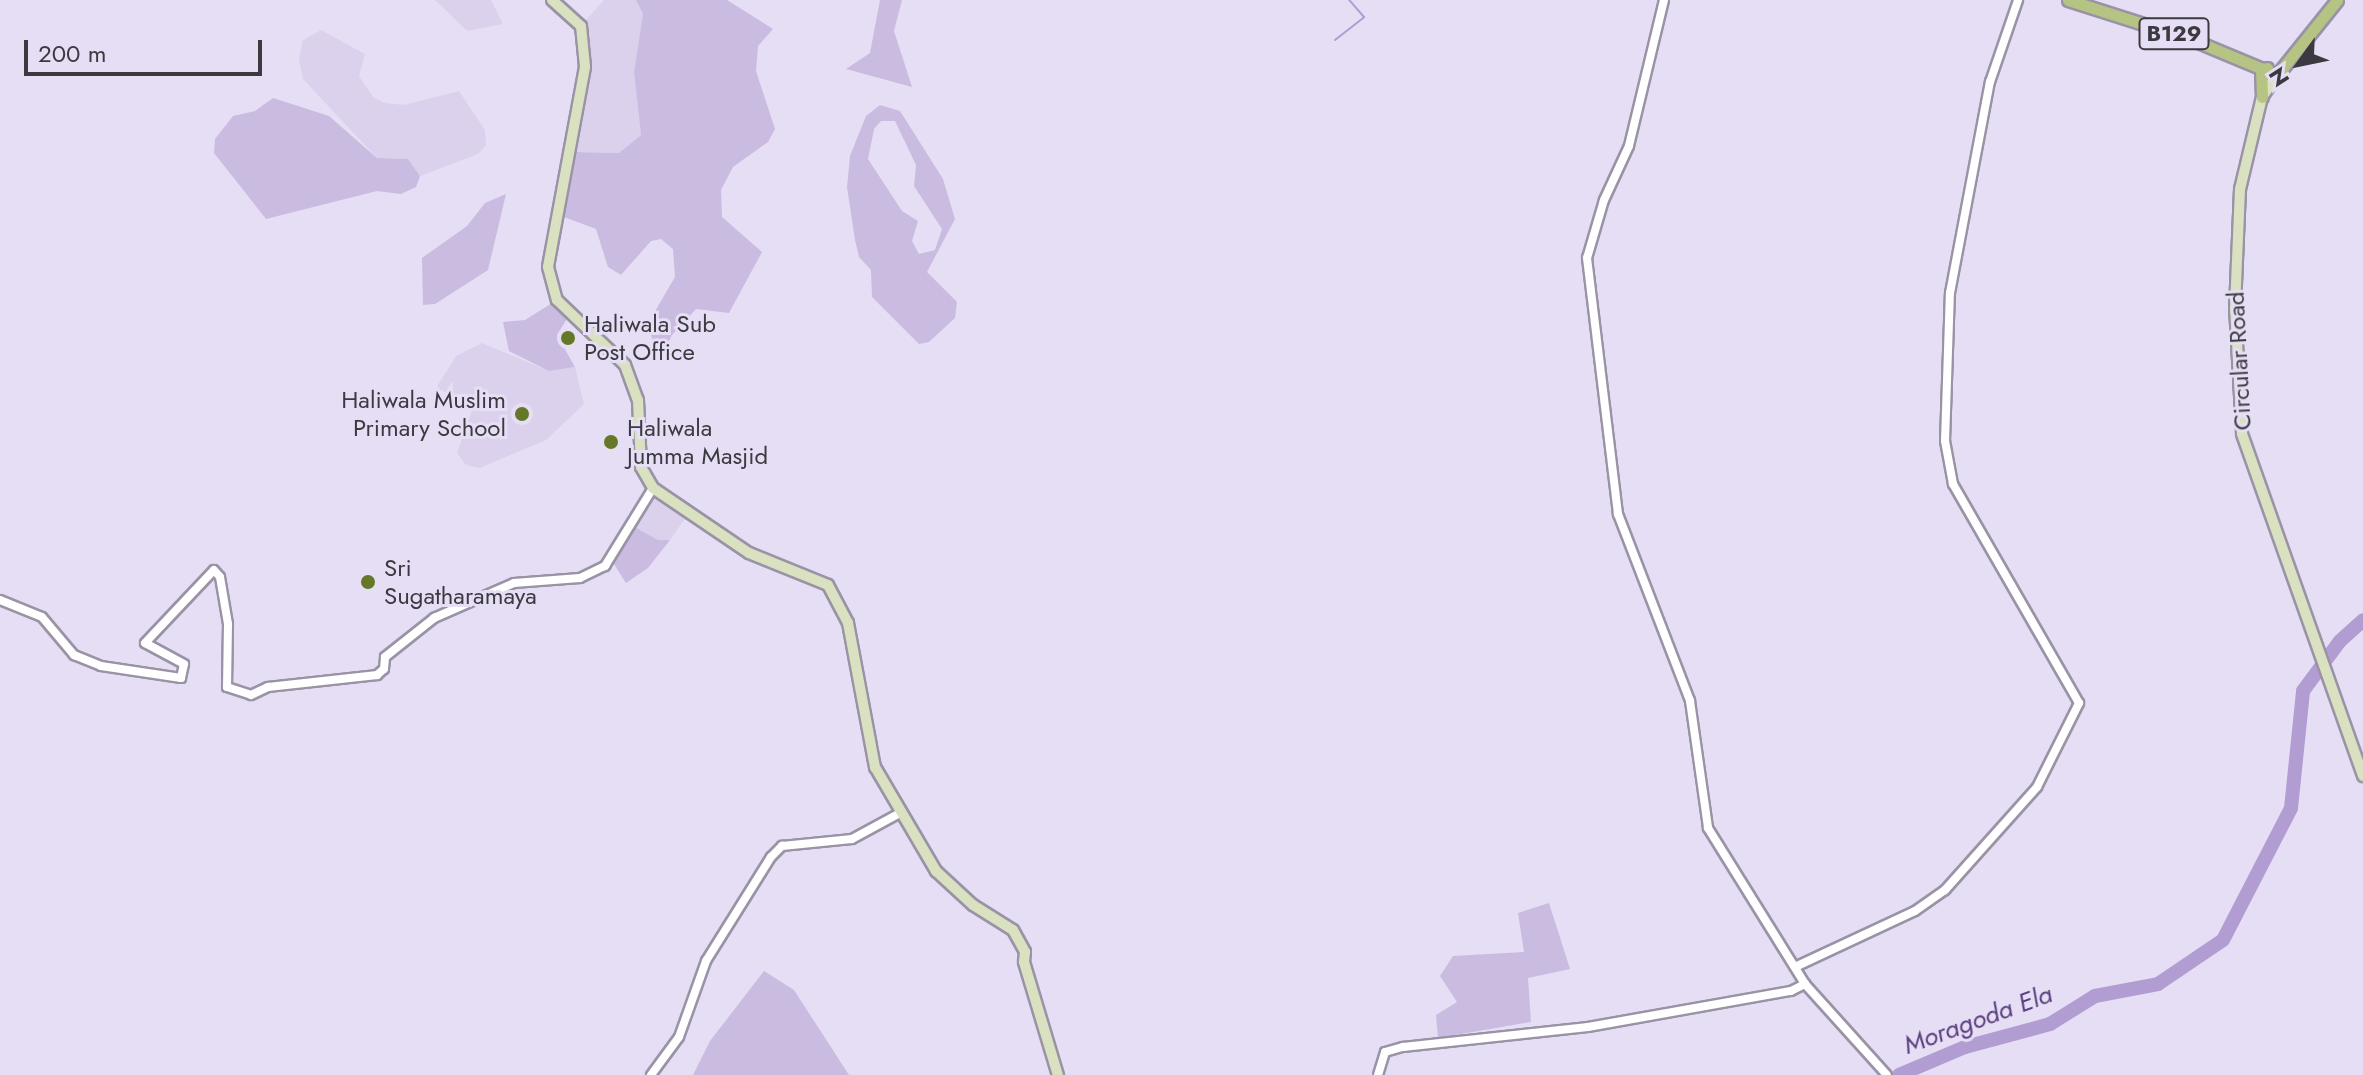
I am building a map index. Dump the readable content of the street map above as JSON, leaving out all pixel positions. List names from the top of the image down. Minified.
{"streets":{"main road":["B129","Circular Road"]},"crossings":[["B129","Circular Road"]],"water":["Moragoda Ela"],"places":["Haliwala Sub Post Office","Haliwala Muslim Primary School","Haliwala Jumma Masjid","Sri Sugatharamaya"],"scale_bar":"200 m","north":"bottom left"}
